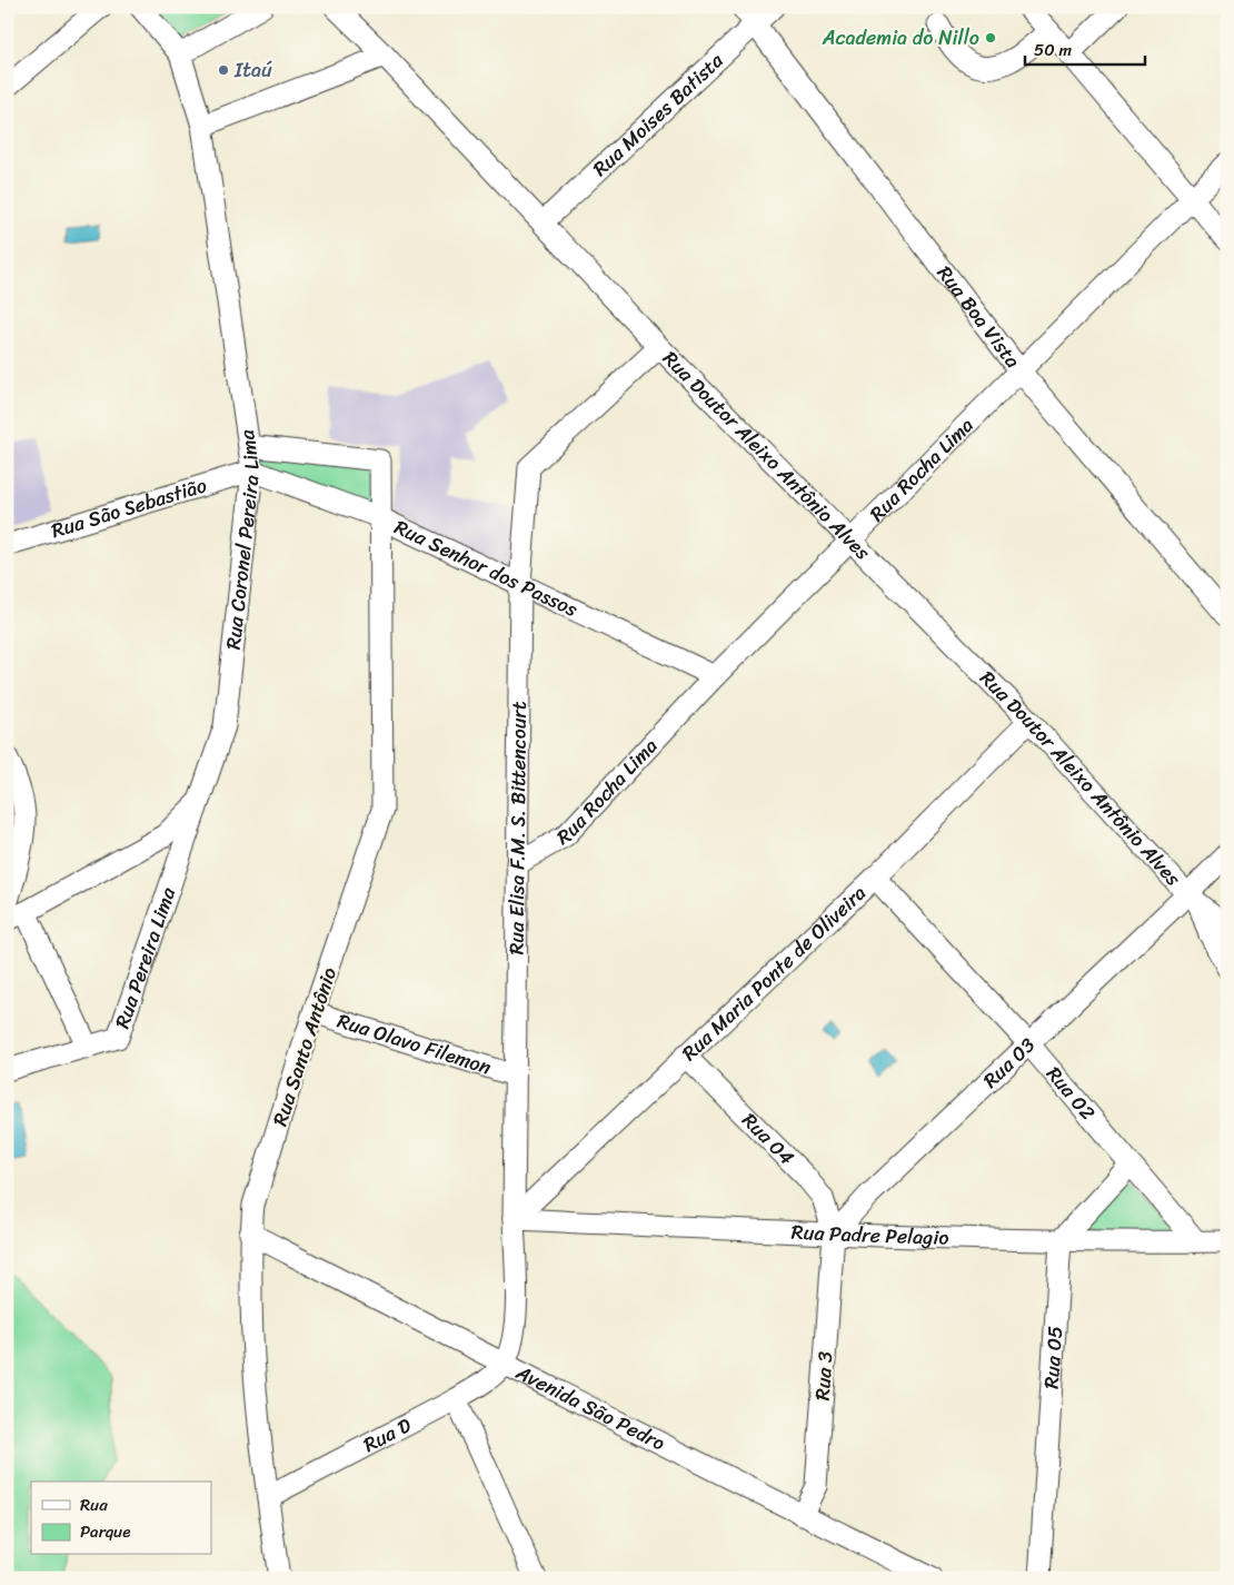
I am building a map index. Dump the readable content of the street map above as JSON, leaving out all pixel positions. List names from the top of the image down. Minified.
{"streets":{"street":["Rua Moises Batista","Rua Boa Vista","Rua Doutor Aleixo Antônio Alves","Rua Rocha Lima","Rua São Sebastião","Rua Coronel Pereira Lima","Rua Senhor dos Passos","Rua Elisa F.M. S. Bittencourt","Rua Pereira Lima","Rua Maria Ponte de Oliveira","Rua Olavo Filemon","Rua Santo Antônio","Rua 03","Rua 02","Rua 04","Rua Padre Pelagio","Rua 05","Rua 3","Avenida São Pedro","Rua D"]},"crossings":[["Rua Moises Batista","Rua Boa Vista"],["Rua Moises Batista","Rua Doutor Aleixo Antônio Alves"],["Rua Boa Vista","Rua Rocha Lima"],["Rua Doutor Aleixo Antônio Alves","Rua Rocha Lima"],["Rua Doutor Aleixo Antônio Alves","Rua Elisa F.M. S. Bittencourt"],["Rua Doutor Aleixo Antônio Alves","Rua Maria Ponte de Oliveira"],["Rua Doutor Aleixo Antônio Alves","Rua 03"],["Rua Rocha Lima","Rua Senhor dos Passos"],["Rua Rocha Lima","Rua Elisa F.M. S. Bittencourt"],["Rua São Sebastião","Rua Coronel Pereira Lima"],["Rua São Sebastião","Rua Senhor dos Passos"],["Rua Coronel Pereira Lima","Rua Senhor dos Passos"],["Rua Coronel Pereira Lima","Rua Pereira Lima"],["Rua Coronel Pereira Lima","Rua Santo Antônio"],["Rua Senhor dos Passos","Rua Elisa F.M. S. Bittencourt"],["Rua Senhor dos Passos","Rua Santo Antônio"],["Rua Elisa F.M. S. Bittencourt","Rua Maria Ponte de Oliveira"],["Rua Elisa F.M. S. Bittencourt","Rua Olavo Filemon"],["Rua Elisa F.M. S. Bittencourt","Rua Padre Pelagio"],["Rua Elisa F.M. S. Bittencourt","Avenida São Pedro"],["Rua Elisa F.M. S. Bittencourt","Rua D"],["Rua Maria Ponte de Oliveira","Rua 02"],["Rua Maria Ponte de Oliveira","Rua 04"],["Rua Maria Ponte de Oliveira","Rua Padre Pelagio"],["Rua Olavo Filemon","Rua Santo Antônio"],["Rua Santo Antônio","Avenida São Pedro"],["Rua Santo Antônio","Rua D"],["Rua 03","Rua 02"],["Rua 03","Rua 04"],["Rua 03","Rua Padre Pelagio"],["Rua 03","Rua 3"],["Rua 02","Rua Padre Pelagio"],["Rua 04","Rua Padre Pelagio"],["Rua 04","Rua 3"],["Rua Padre Pelagio","Rua 05"],["Rua Padre Pelagio","Rua 3"],["Rua 3","Avenida São Pedro"],["Avenida São Pedro","Rua D"]],"places":["Academia do Nillo","Itaú"],"legend":["Rua","Parque"],"scale_bar":"50 m"}
